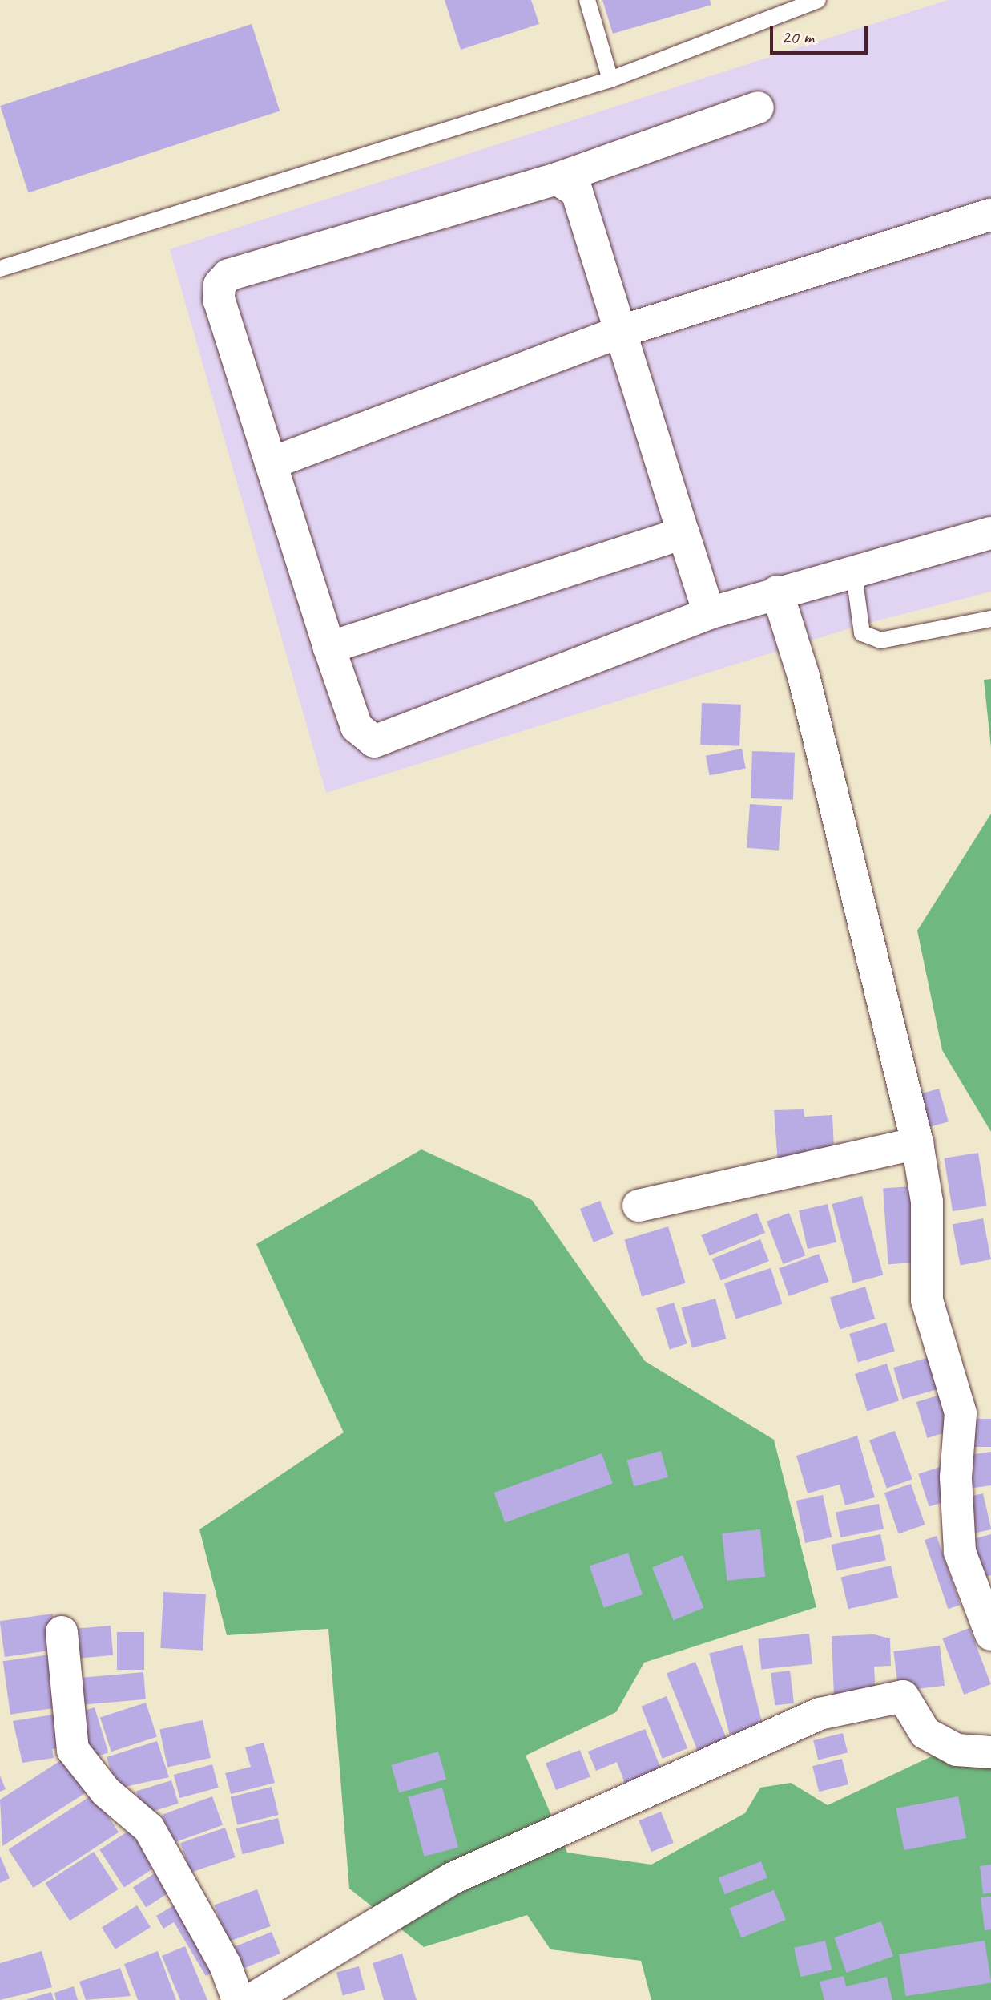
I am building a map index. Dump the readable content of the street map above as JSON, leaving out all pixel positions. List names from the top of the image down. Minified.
{"scale_bar":"20 m"}
